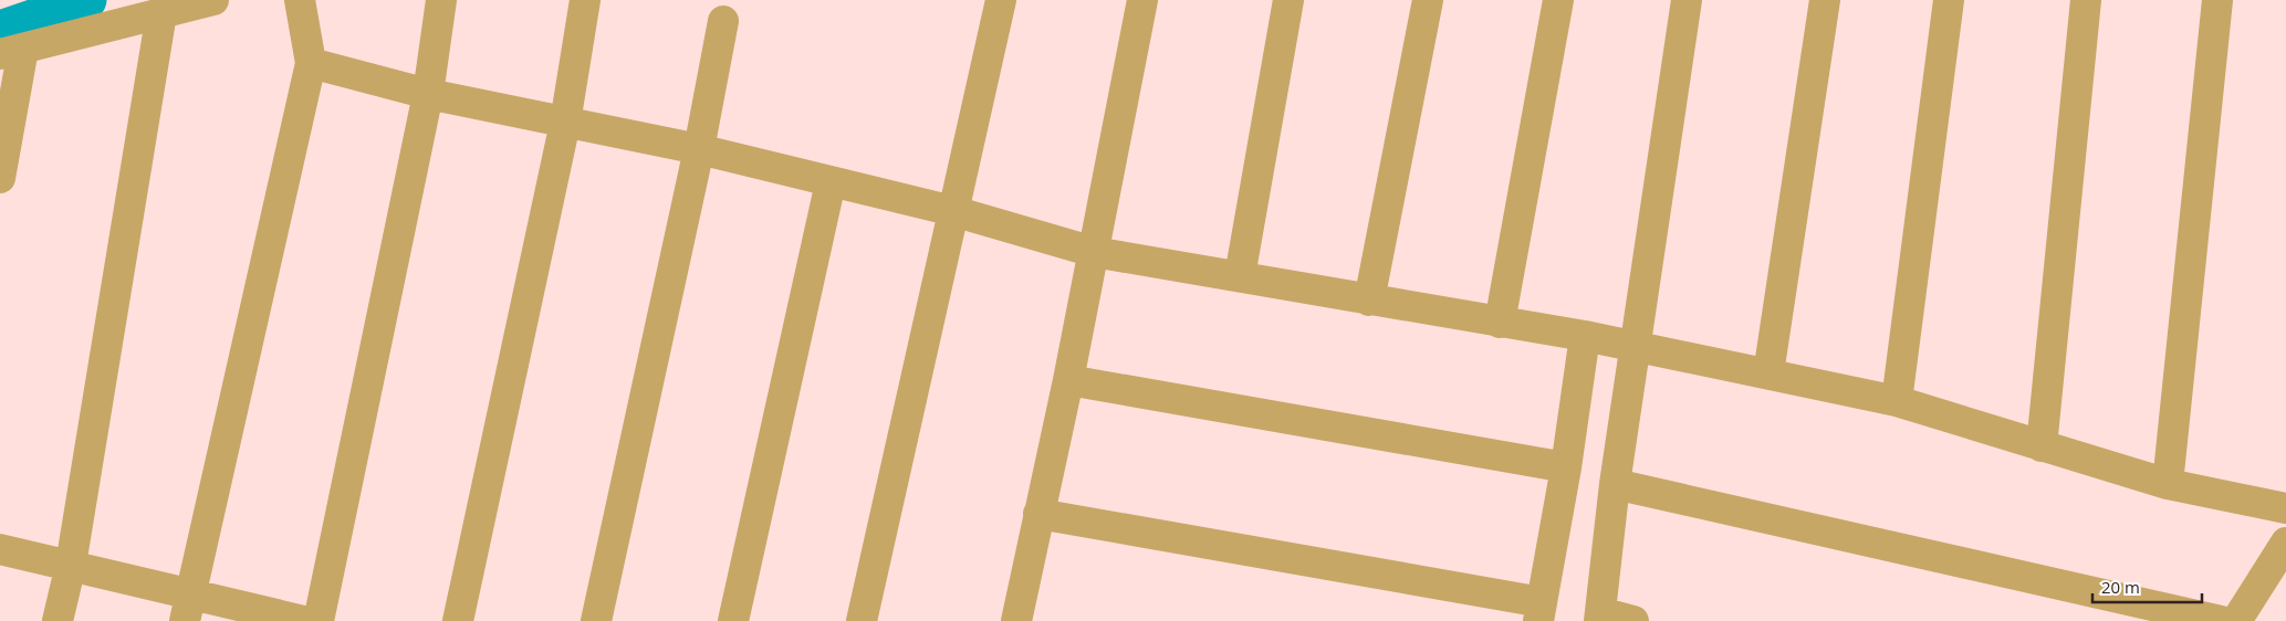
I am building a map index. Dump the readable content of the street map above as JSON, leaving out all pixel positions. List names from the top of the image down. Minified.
{"scale_bar":"20 m"}
